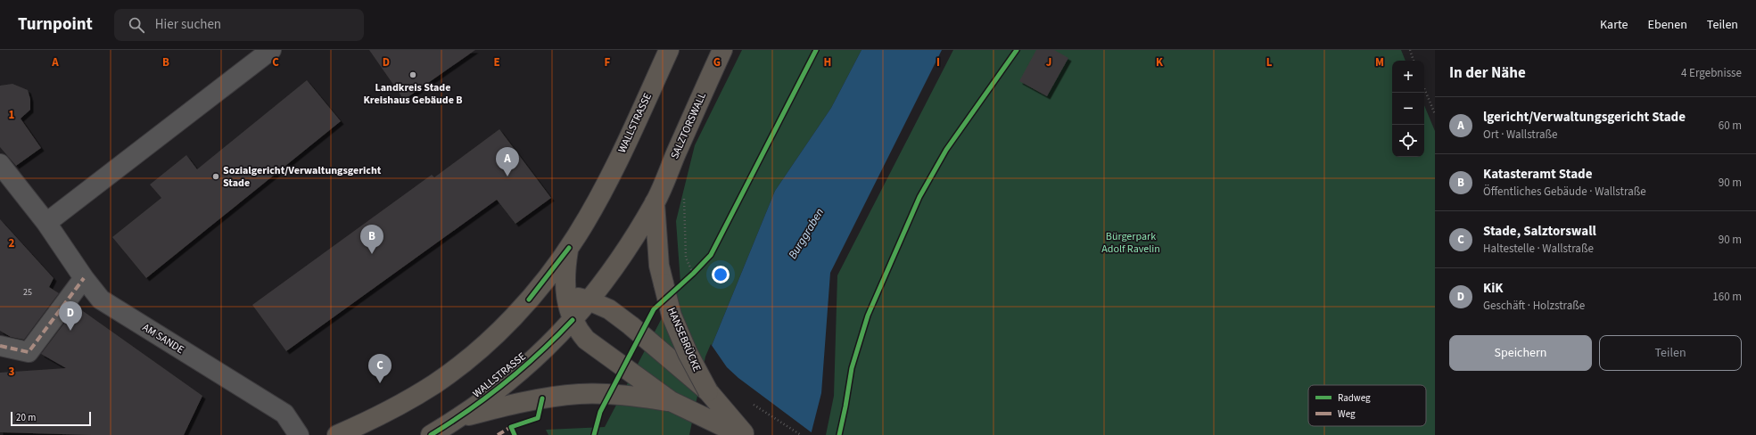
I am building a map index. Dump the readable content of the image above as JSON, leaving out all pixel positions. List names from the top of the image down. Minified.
{"streets":{"main road":["WALLSTRASSE","SALZTORSWALL","HANSEBRÜCKE"],"street":["AM SANDE"]},"crossings":[["WALLSTRASSE","SALZTORSWALL"],["WALLSTRASSE","HANSEBRÜCKE"],["SALZTORSWALL","HANSEBRÜCKE"]],"water":["Burggraben"],"parks":["Bürgerpark Adolf Ravelin"],"places":["Landkreis Stade Kreishaus Gebäude B","Sozialgericht/Verwaltungsgericht Stade"],"house_numbers":["25"],"legend":["Radweg","Weg"],"scale_bar":"20 m","page":{"header":"Turnpoint","search":"Hier suchen","nav":["Karte","Ebenen","Teilen"],"heading":["In der Nähe","4 Ergebnisse"],"map_buttons":["+","−"],"list":[{"mark":"A","name":"lgericht/Verwaltungsgericht Stade","note":"Ort · Wallstraße","value":"60 m"},{"mark":"B","name":"Katasteramt Stade","note":"Öffentliches Gebäude · Wallstraße","value":"90 m"},{"mark":"C","name":"Stade, Salztorswall","note":"Haltestelle · Wallstraße","value":"90 m"},{"mark":"D","name":"KiK","note":"Geschäft · Holzstraße","value":"160 m"}],"pins":["A","B","D","C"],"buttons":["Speichern","Teilen"],"scale":"20 m"},"grid":{"columns":["A","B","C","D","E","F","G","H","I","J","K","L","M"],"rows":["1","2","3"]}}
